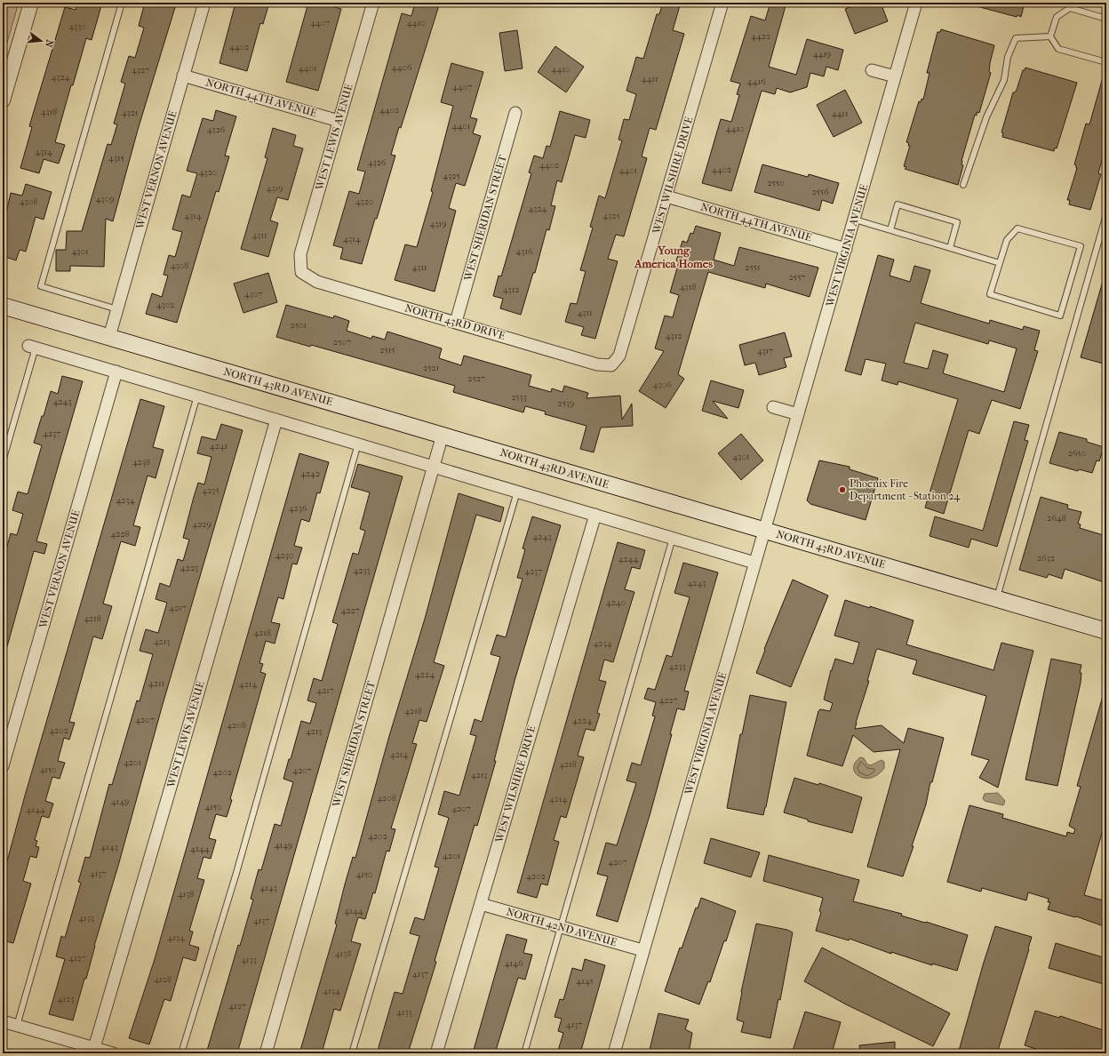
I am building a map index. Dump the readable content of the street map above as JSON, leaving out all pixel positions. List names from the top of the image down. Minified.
{"streets":{"main road":["NORTH 43RD AVENUE"],"street":["NORTH 44TH AVENUE","WEST LEWIS AVENUE","WEST VERNON AVENUE","WEST WILSHIRE DRIVE","WEST SHERIDAN STREET","WEST VIRGINIA AVENUE","NORTH 43RD DRIVE","NORTH 42ND AVENUE"]},"crossings":[["NORTH 44TH AVENUE","WEST LEWIS AVENUE"],["NORTH 44TH AVENUE","WEST VERNON AVENUE"],["NORTH 44TH AVENUE","WEST WILSHIRE DRIVE"],["NORTH 44TH AVENUE","WEST VIRGINIA AVENUE"],["WEST LEWIS AVENUE","NORTH 43RD DRIVE"],["WEST VERNON AVENUE","NORTH 43RD AVENUE"],["WEST WILSHIRE DRIVE","NORTH 43RD DRIVE"],["WEST WILSHIRE DRIVE","NORTH 42ND AVENUE"],["WEST SHERIDAN STREET","NORTH 43RD DRIVE"],["WEST SHERIDAN STREET","NORTH 43RD AVENUE"],["WEST VIRGINIA AVENUE","NORTH 43RD AVENUE"],["WEST VIRGINIA AVENUE","NORTH 42ND AVENUE"]],"districts":["Young America Homes"],"places":["Phoenix Fire Department - Station 24"],"house_numbers":["4407","4410","4330","4422","4402","4419","4406","4401","4410","4327","4324","4411","4416","4407","4402","4318","4321","4411","4401","4410","4326","4314","4315","4326","4402","4402","4401","4320","4325","2550","4319","2556","4309","4308","4320","4324","4314","4325","4319","4311","4314","4301","4316","4308","4311","2551","2557","4318","4312","4307","4302","4311","2501","4312","2507","2515","4317","2521","2527","4306","2533","4243","2539","4237","4241","2650","4301","4238","4242","4235","4234","4236","2648","4229","4228","4243","4230","2632","4244","4223","4233","4237","4243","4240","4217","4227","4218","4218","4213","4234","4233","4224","4211","4214","4217","4227","4218","4207","4224","4208","4202","4213","4214","4201","4218","4150","4207","4202","4213","4208","4214","4149","4150","4207","4144","4202","4149","4143","4144","4201","4207","4137","4150","4202","4143","4138","4144","4133","4137","4134","4138","4127","4133","4146","4137","4128","4145","4134","4123","4127","4133","4137"],"north":"right"}
